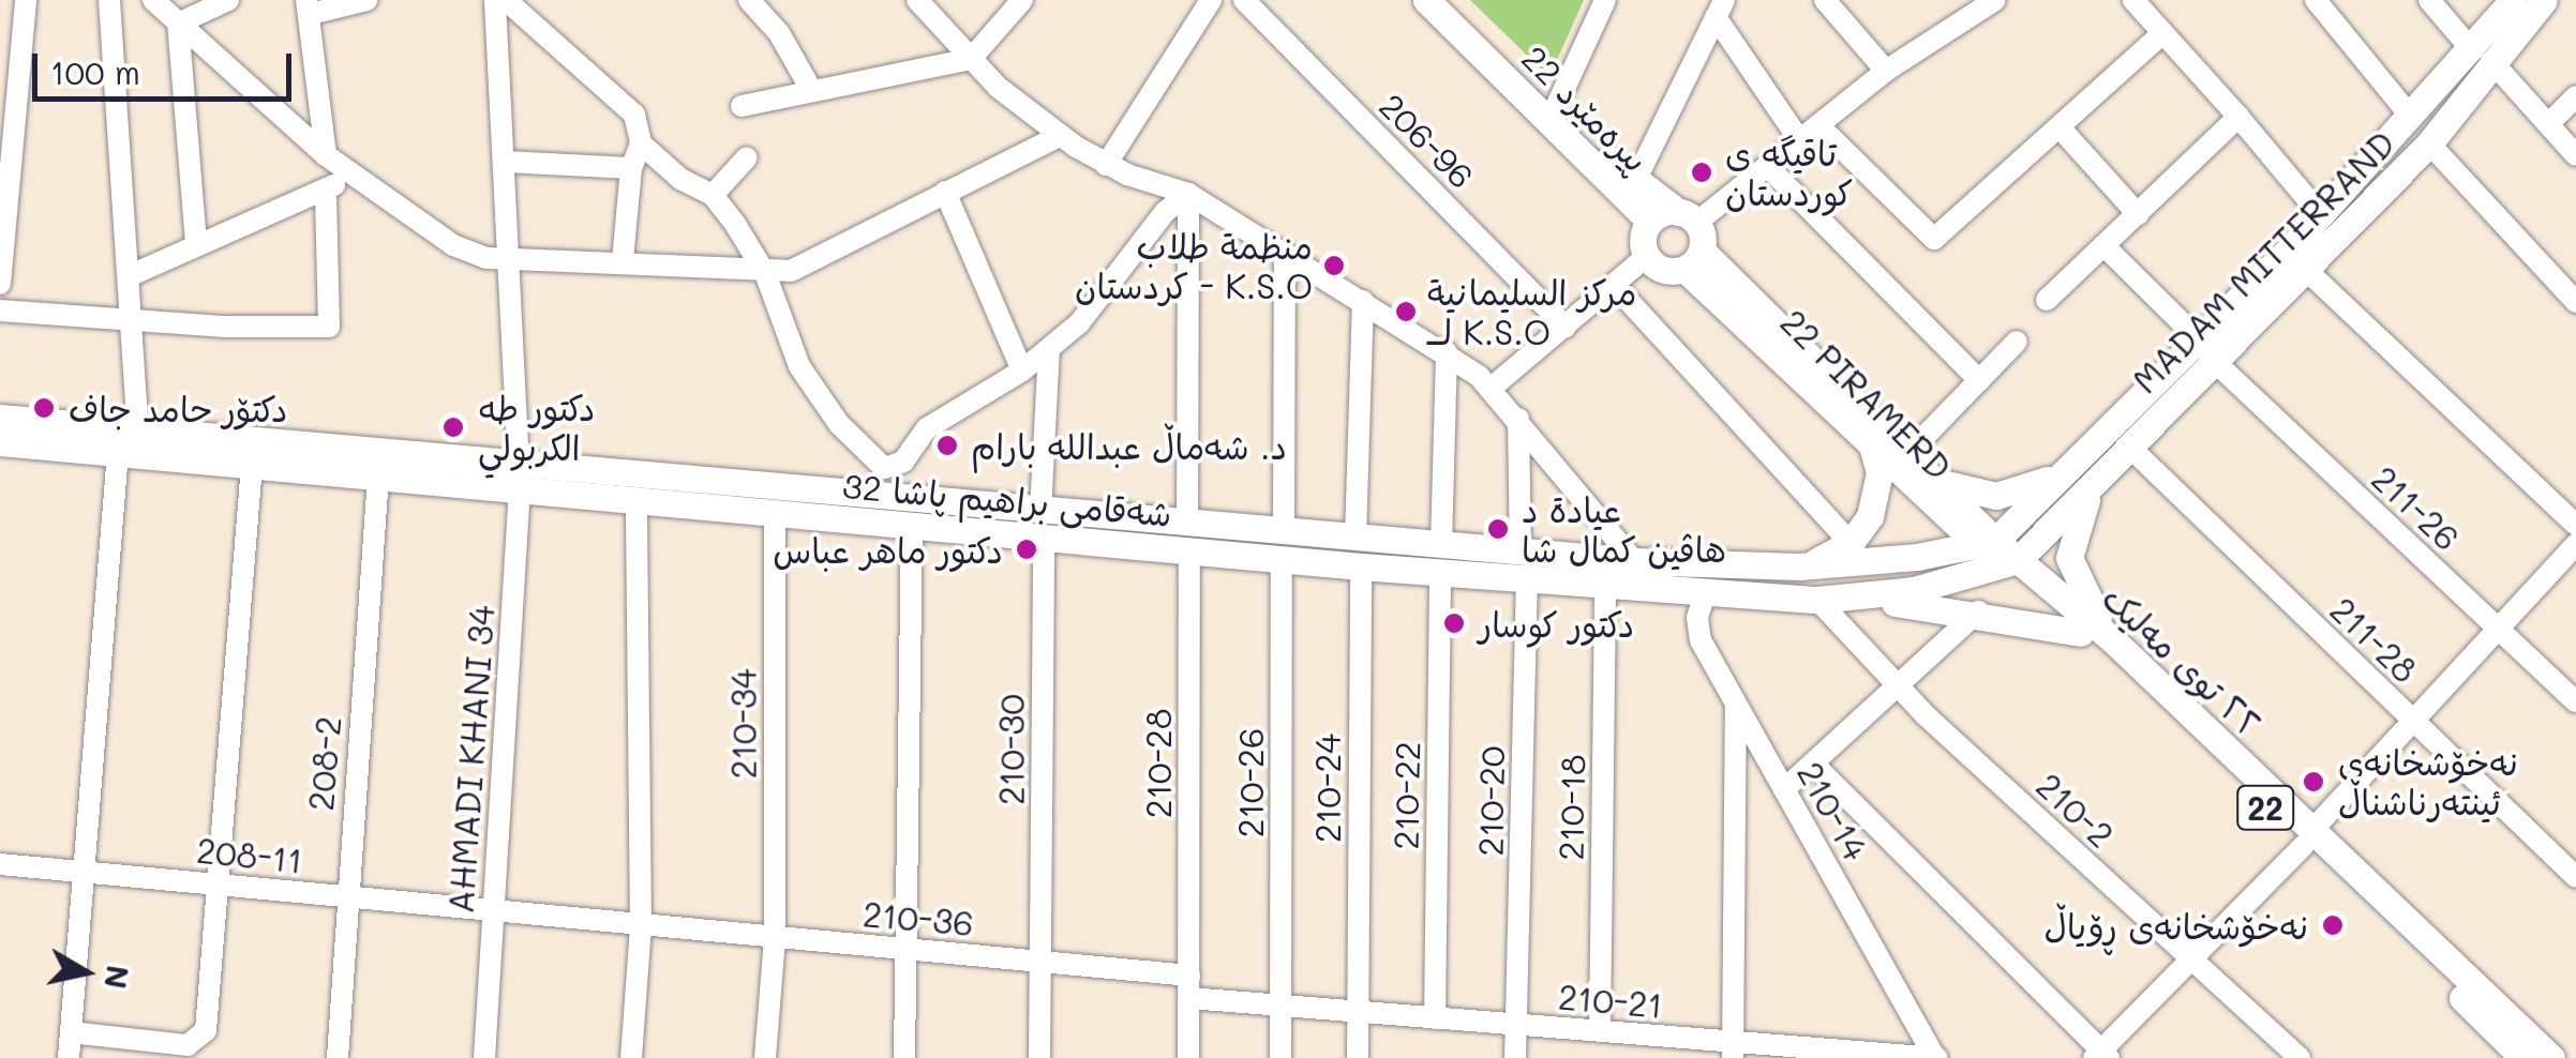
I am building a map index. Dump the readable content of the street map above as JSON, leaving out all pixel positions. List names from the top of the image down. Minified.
{"streets":{"main road":["22 پیرەمێرد","MADAM MITTERRAND","22 PIRAMERD","شەقامی براهیم پاشا 32","٢٢ توی مەلیک","22"],"street":["206-96","211-26","211-28","210-34","210-30","AHMADI KHANI 34","208-2","210-28","210-26","210-24","210-22","210-20","210-18","210-2","210-14","208-11","210-36","210-21"]},"crossings":[["22 پیرەمێرد","22 PIRAMERD"],["MADAM MITTERRAND","211-26"],["MADAM MITTERRAND","211-28"],["22 PIRAMERD","شەقامی براهیم پاشا 32"],["22 PIRAMERD","٢٢ توی مەلیک"],["شەقامی براهیم پاشا 32","٢٢ توی مەلیک"],["شەقامی براهیم پاشا 32","210-34"],["شەقامی براهیم پاشا 32","210-30"],["شەقامی براهیم پاشا 32","AHMADI KHANI 34"],["شەقامی براهیم پاشا 32","208-2"],["شەقامی براهیم پاشا 32","210-28"],["شەقامی براهیم پاشا 32","210-26"],["شەقامی براهیم پاشا 32","210-24"],["شەقامی براهیم پاشا 32","210-22"],["شەقامی براهیم پاشا 32","210-20"],["شەقامی براهیم پاشا 32","210-18"],["شەقامی براهیم پاشا 32","210-2"],["شەقامی براهیم پاشا 32","210-14"],["210-34","210-36"],["210-30","210-36"],["AHMADI KHANI 34","208-11"],["AHMADI KHANI 34","210-36"],["208-2","208-11"],["210-28","210-36"],["210-28","210-21"],["210-26","210-21"],["210-24","210-21"],["210-22","210-21"],["210-20","210-21"],["210-18","210-21"],["210-14","210-21"],["208-11","210-36"]],"places":["تاقيگه ى كوردستان","منظمة طلاب كردستان - K.S.O","مرکز السلیمانیة لــ K.S.O","دکتۆر حامد جاف","دكتور طه الكربولي","د. شەماڵ عبداللە بارام","عيادة د هاڤین کمال شا","دكتور ماهر عباس","دكتور كوسار","نەخۆشخانەی ئینتەرناشناڵ","نەخۆشخانەی ڕۆیاڵ"],"scale_bar":"100 m","north":"right"}
